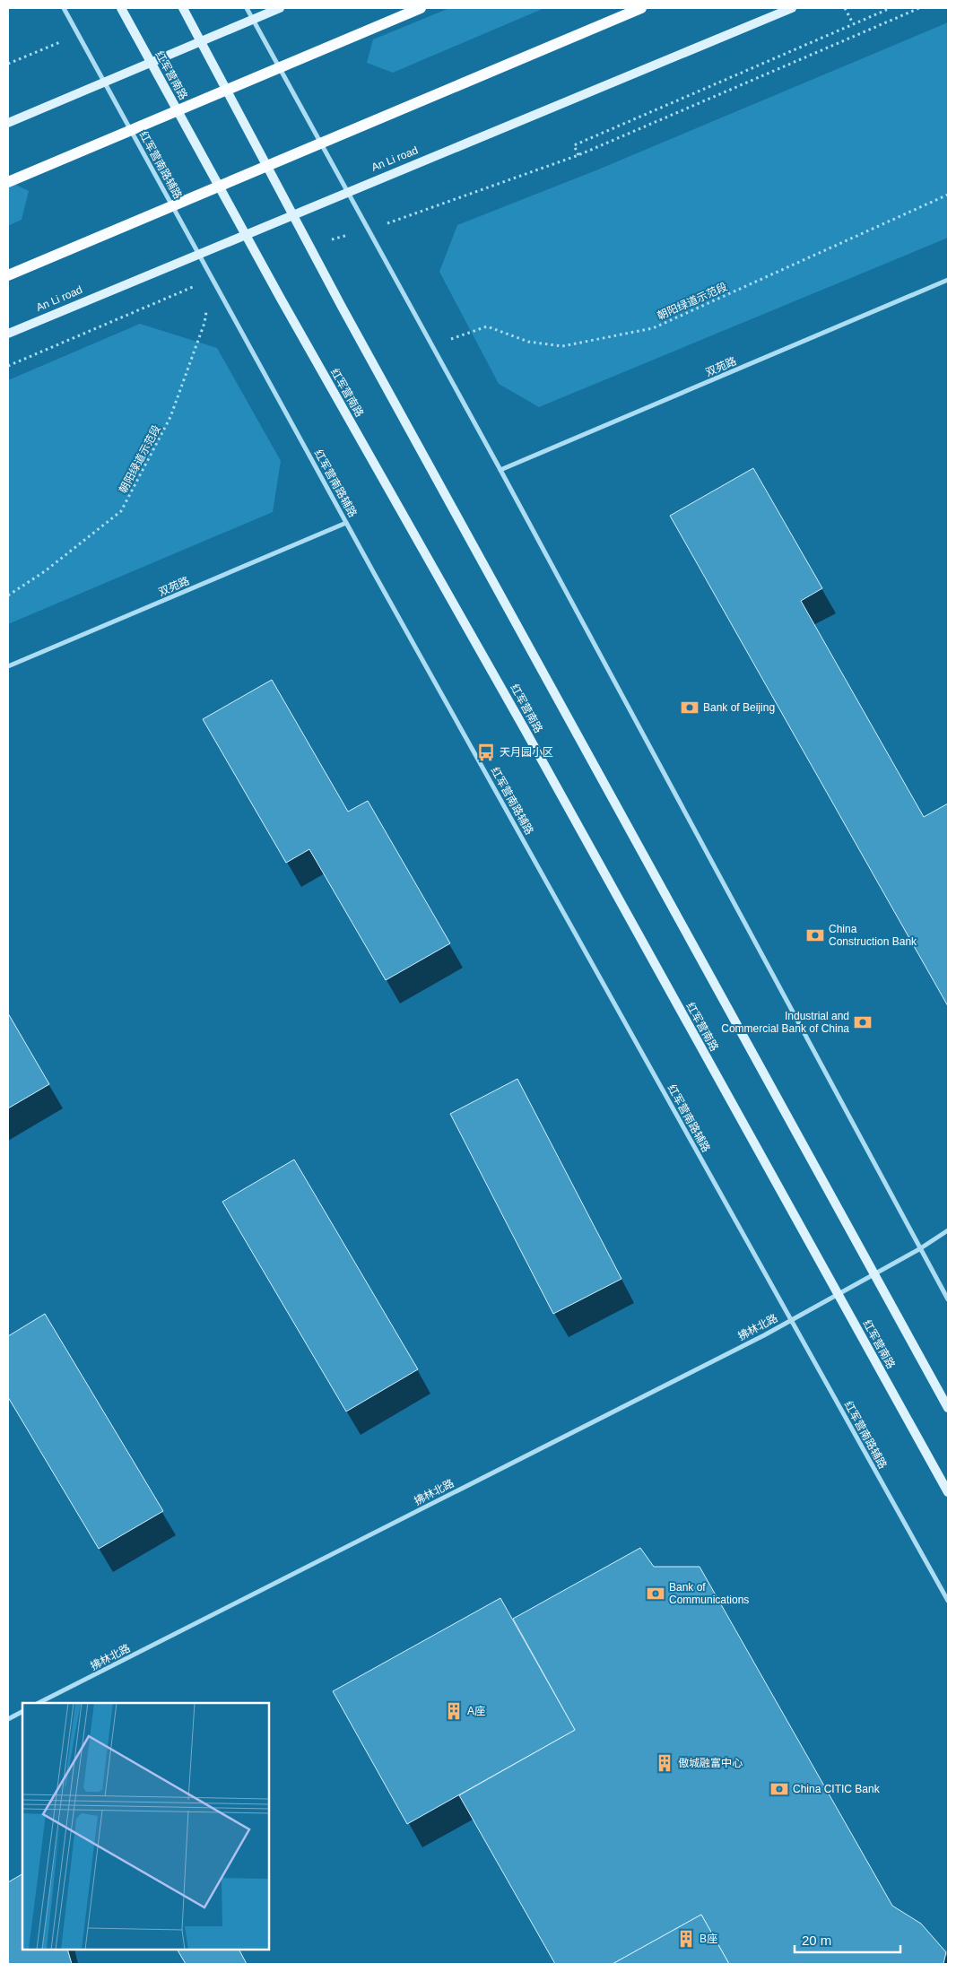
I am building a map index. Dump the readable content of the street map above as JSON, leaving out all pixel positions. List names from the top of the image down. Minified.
{"streets":{"main road":["红军营南路","An Li road"],"street":["红军营南路辅路","双苑路","拂林北路"],"path":["朝阳绿道示范段"]},"crossings":[["红军营南路","An Li road"],["红军营南路","拂林北路"],["An Li road","红军营南路辅路"],["红军营南路辅路","朝阳绿道示范段"],["红军营南路辅路","双苑路"],["红军营南路辅路","拂林北路"]],"places":{"bank":["Bank of Beijing","China Construction Bank","Industrial and Commercial Bank of China","Bank of Communications","China CITIC Bank"],"bus stop":["天月园小区"],"building":["A座","傲城融富中心","B座"]},"scale_bar":"20 m"}
